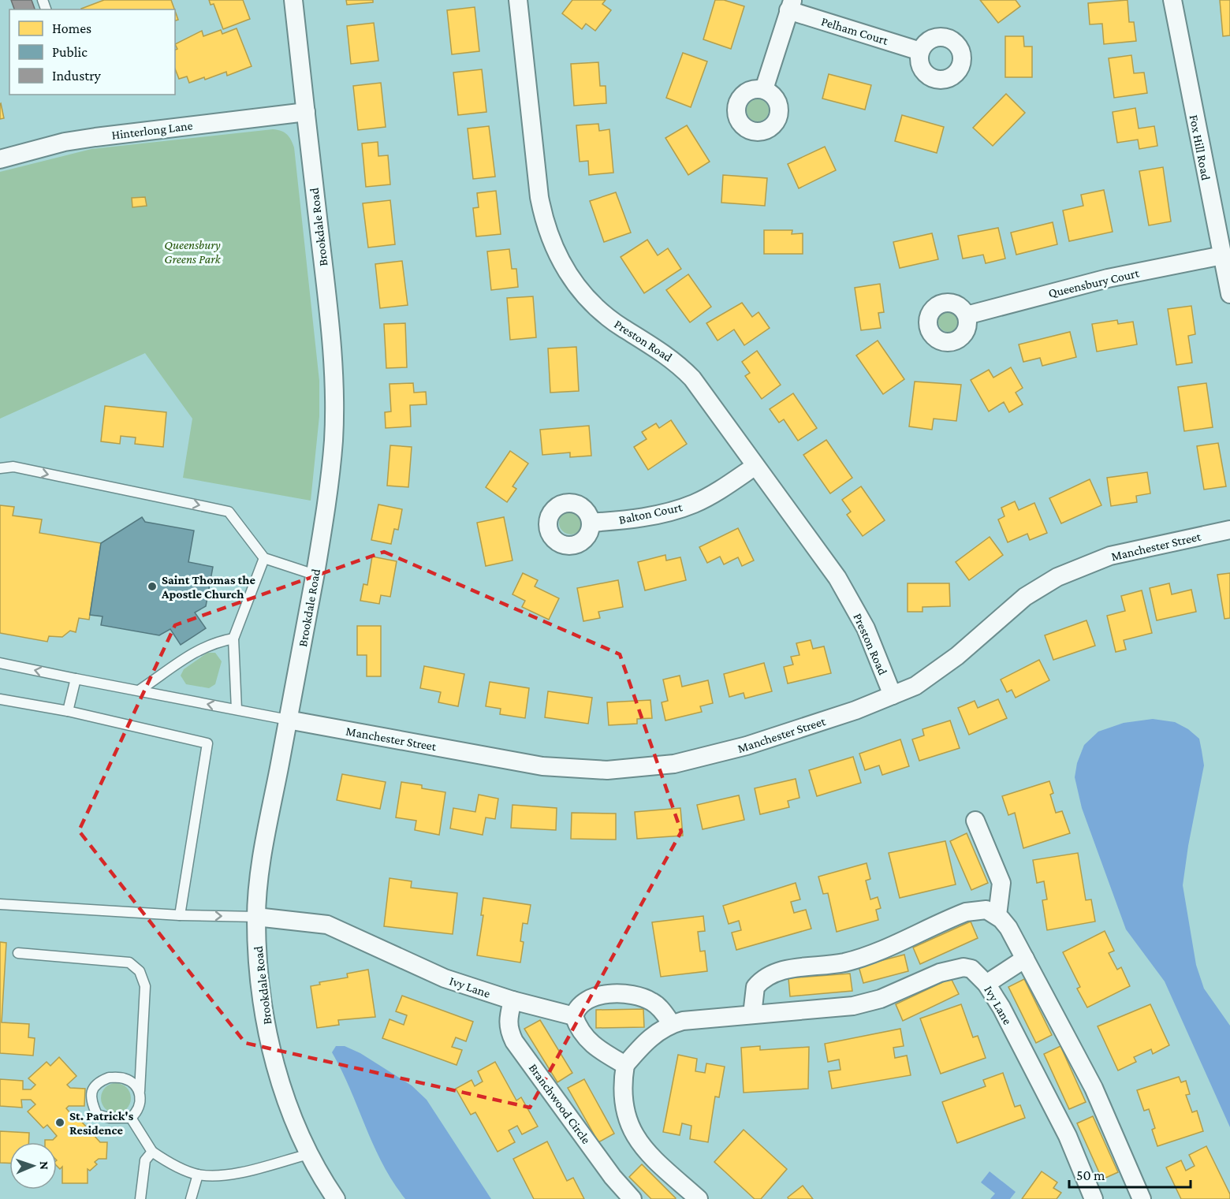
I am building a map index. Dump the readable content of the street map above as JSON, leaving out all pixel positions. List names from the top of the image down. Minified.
{"streets":{"street":["Pelham Court","Hinterlong Lane","Fox Hill Road","Brookdale Road","Queensbury Court","Preston Road","Balton Court","Manchester Street","Ivy Lane","Branchwood Circle"]},"crossings":[["Hinterlong Lane","Brookdale Road"],["Fox Hill Road","Queensbury Court"],["Brookdale Road","Manchester Street"],["Brookdale Road","Ivy Lane"],["Preston Road","Balton Court"],["Preston Road","Manchester Street"],["Ivy Lane","Branchwood Circle"]],"parks":["Queensbury Greens Park"],"places":["Saint Thomas the Apostle Church","St. Patrick's Residence"],"legend":["Homes","Public","Industry"],"scale_bar":"50 m","north":"right"}
